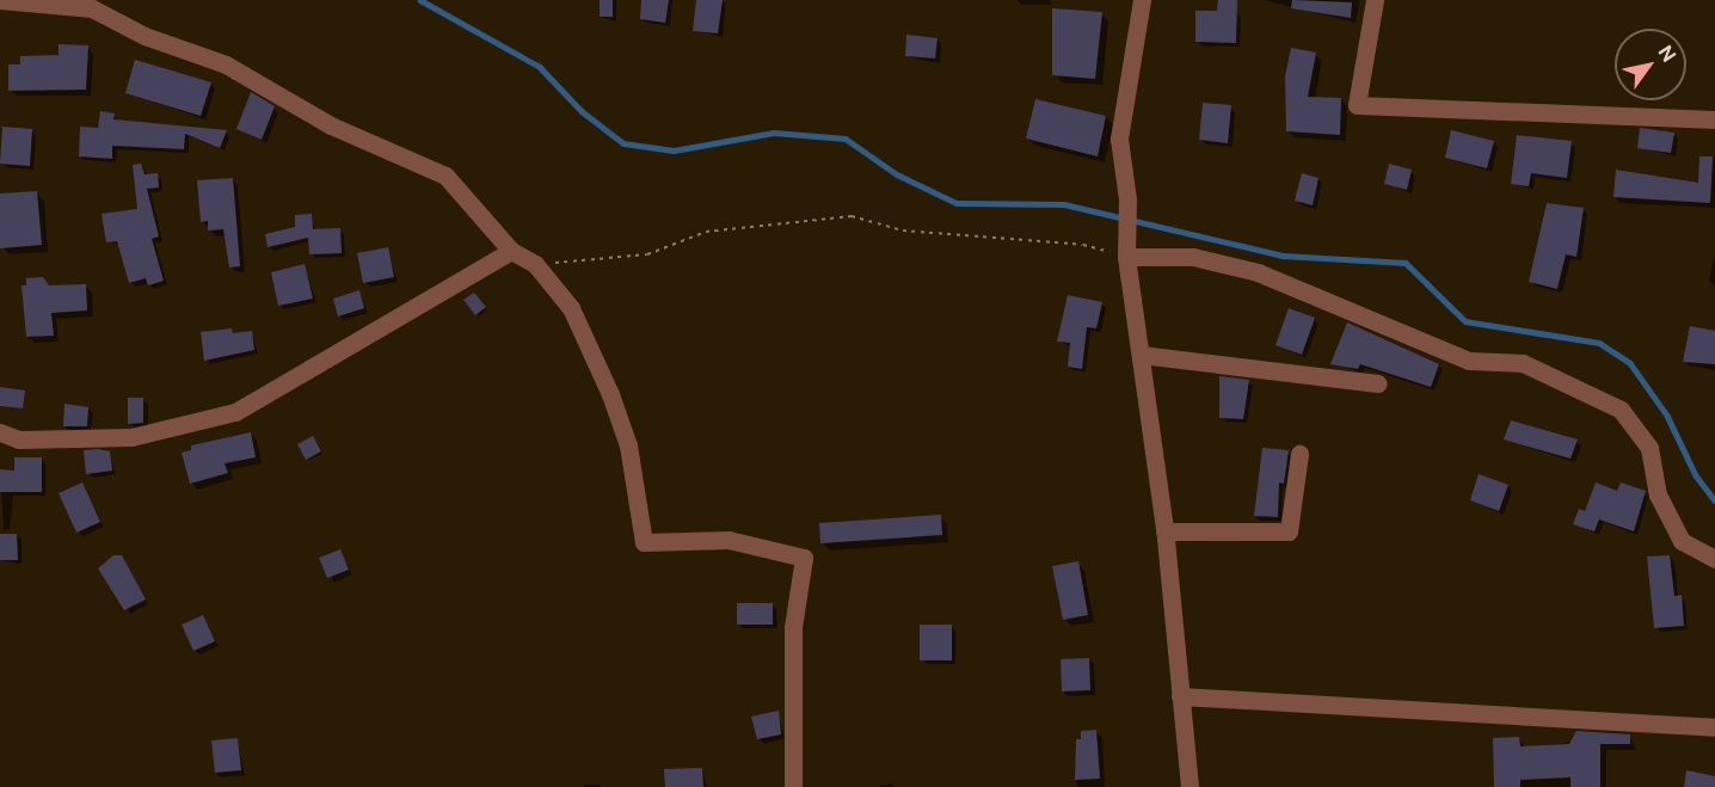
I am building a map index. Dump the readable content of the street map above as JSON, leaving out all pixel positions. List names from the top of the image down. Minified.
{"north":"top right"}
